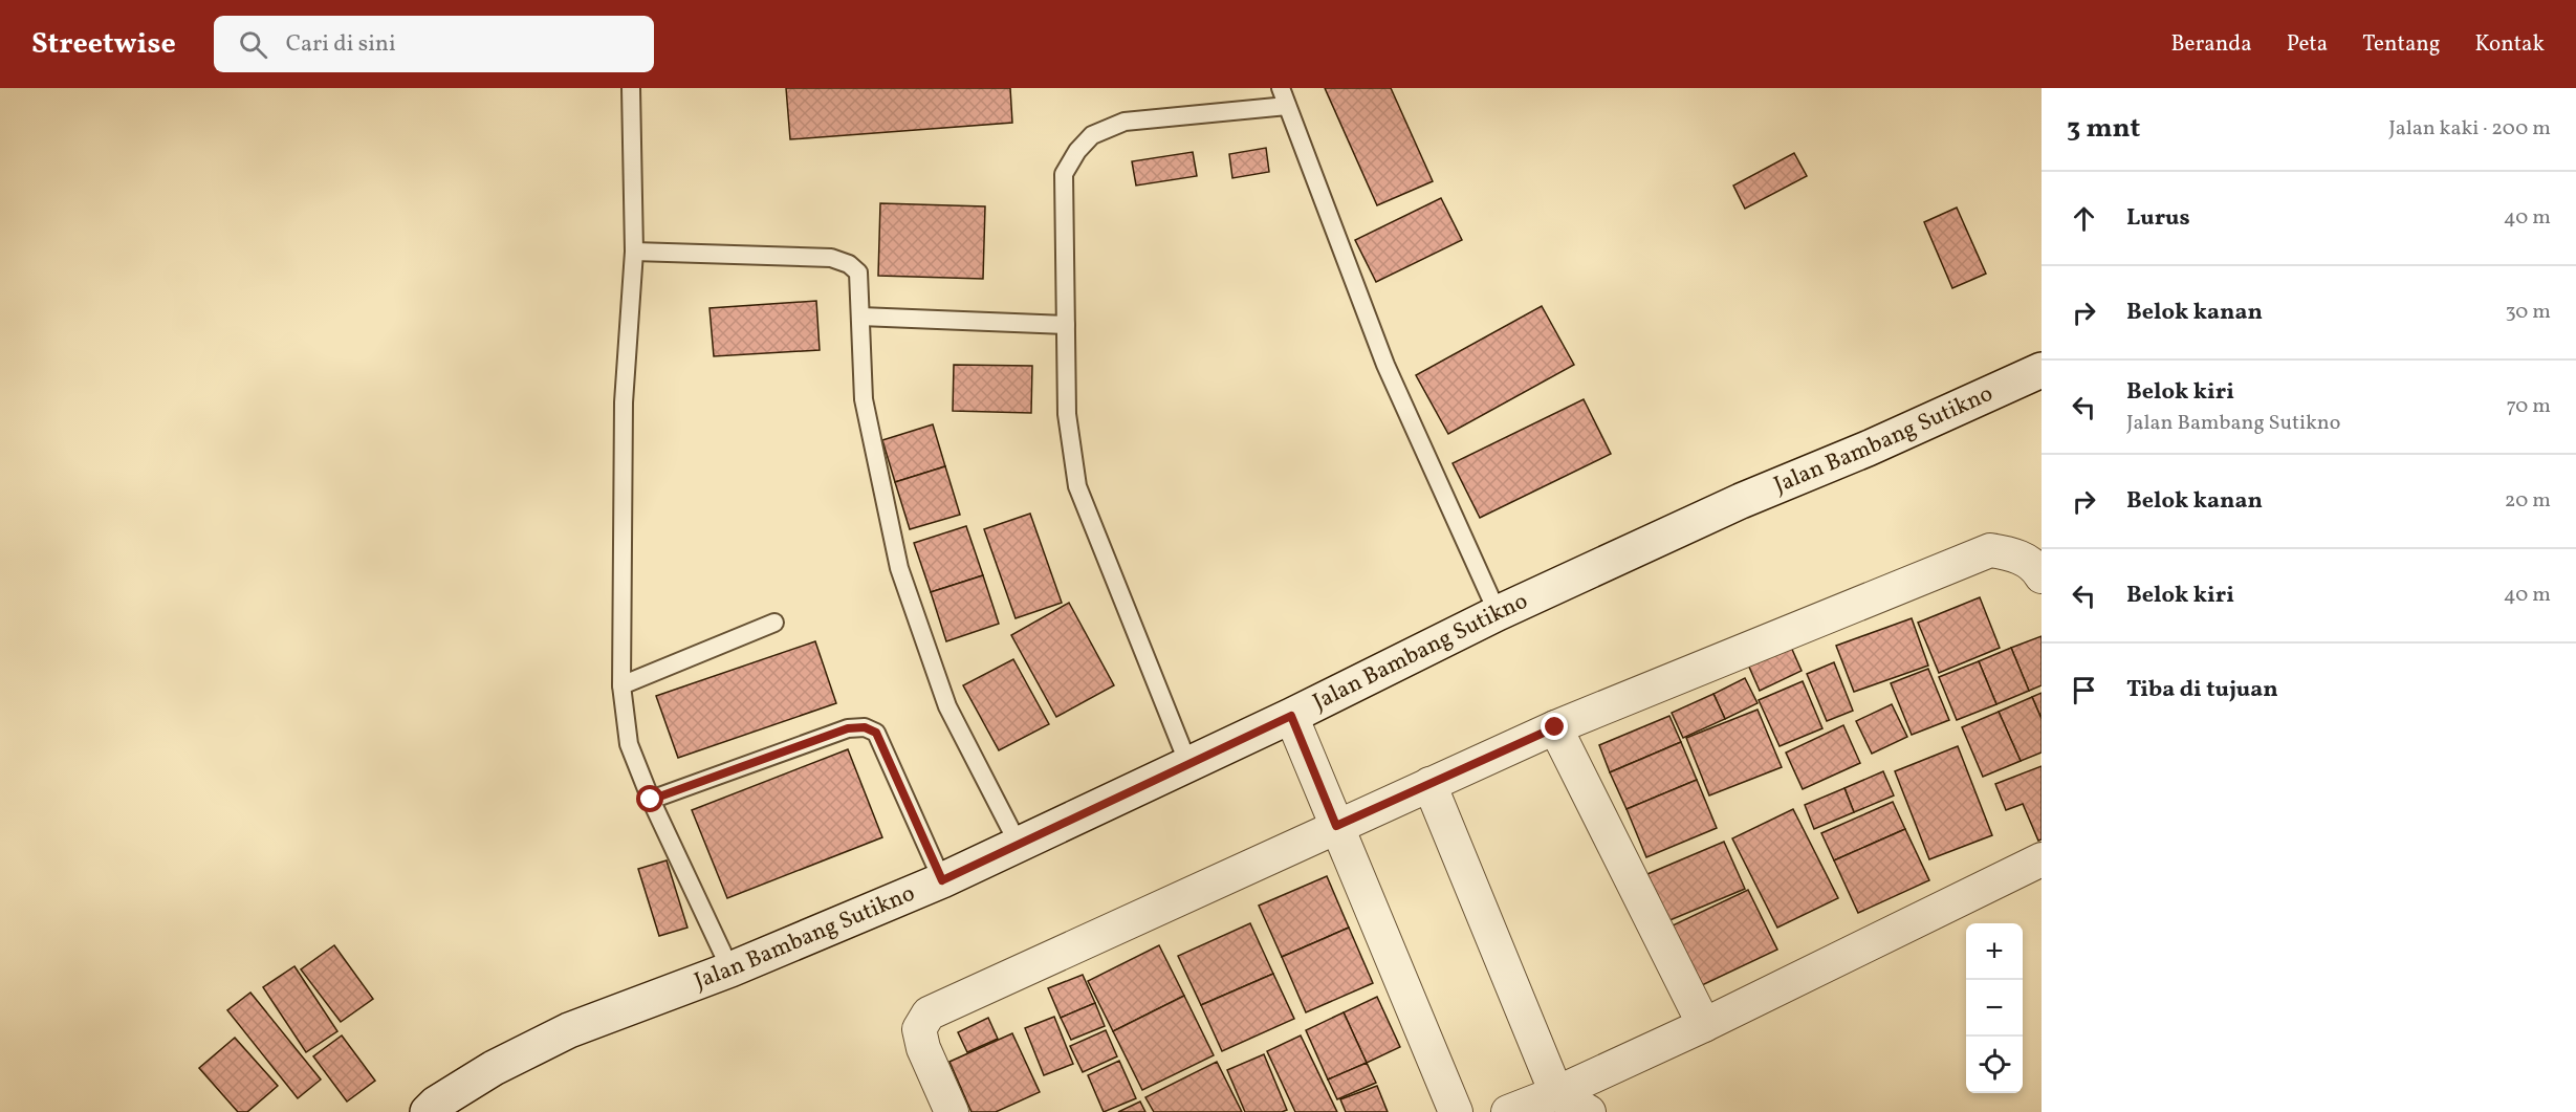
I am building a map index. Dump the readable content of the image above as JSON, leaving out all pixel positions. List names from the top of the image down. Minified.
{"streets":{"street":["Jalan Bambang Sutikno"]},"page":{"header":"Streetwise","search":"Cari di sini","nav":["Beranda","Peta","Tentang","Kontak"],"heading":["3 mnt","Jalan kaki · 200 m"],"list":[["Lurus","40 m"],["Belok kanan","30 m"],["Belok kiri","Jalan Bambang Sutikno","70 m"],["Belok kanan","20 m"],["Belok kiri","40 m"],"Tiba di tujuan"],"map_buttons":["+","−"]}}
